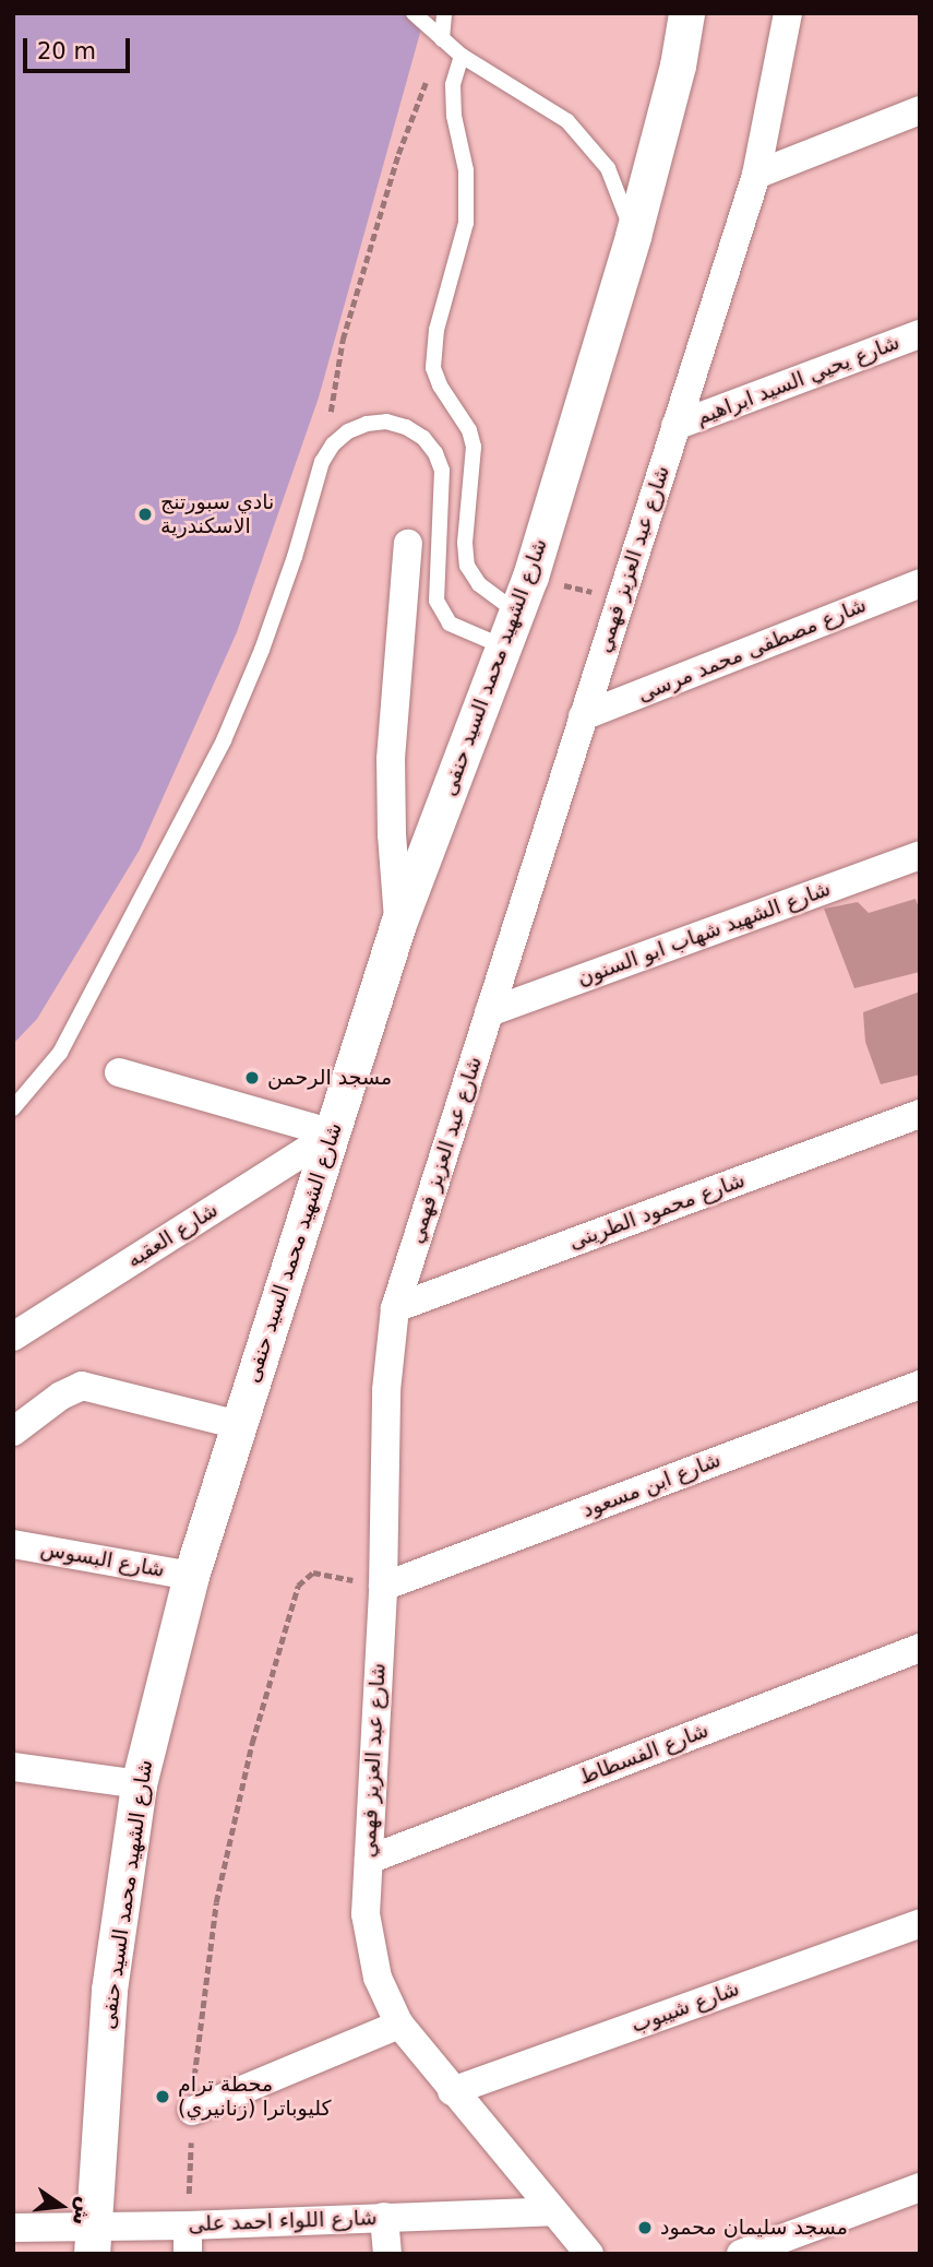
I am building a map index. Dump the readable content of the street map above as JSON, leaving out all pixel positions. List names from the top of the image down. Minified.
{"streets":{"street":["شارع يحيي السيد ابراهيم","شارع عبد العزيز فهمي","شارع مصطفى محمد مرسى","شارع الشهيد محمد السيد حنفى","شارع الشهيد شهاب ابو السنون","شارع محمود الطرينى","شارع العقبه","شارع ابن مسعود","شارع البسوس","شارع الفسطاط","شارع شيبوب","شارع اللواء احمد على"]},"crossings":[["شارع يحيي السيد ابراهيم","شارع عبد العزيز فهمي"],["شارع عبد العزيز فهمي","شارع مصطفى محمد مرسى"],["شارع عبد العزيز فهمي","شارع الشهيد شهاب ابو السنون"],["شارع عبد العزيز فهمي","شارع محمود الطرينى"],["شارع عبد العزيز فهمي","شارع ابن مسعود"],["شارع عبد العزيز فهمي","شارع الفسطاط"],["شارع عبد العزيز فهمي","شارع شيبوب"],["شارع عبد العزيز فهمي","شارع اللواء احمد على"],["شارع الشهيد محمد السيد حنفى","شارع العقبه"],["شارع الشهيد محمد السيد حنفى","شارع البسوس"],["شارع الشهيد محمد السيد حنفى","شارع اللواء احمد على"]],"places":["نادي سبورتنج الاسكندرية","مسجد الرحمن","محطة ترام كليوباترا (زنانيري)","مسجد سليمان محمود"],"scale_bar":"20 m","north":"right"}
